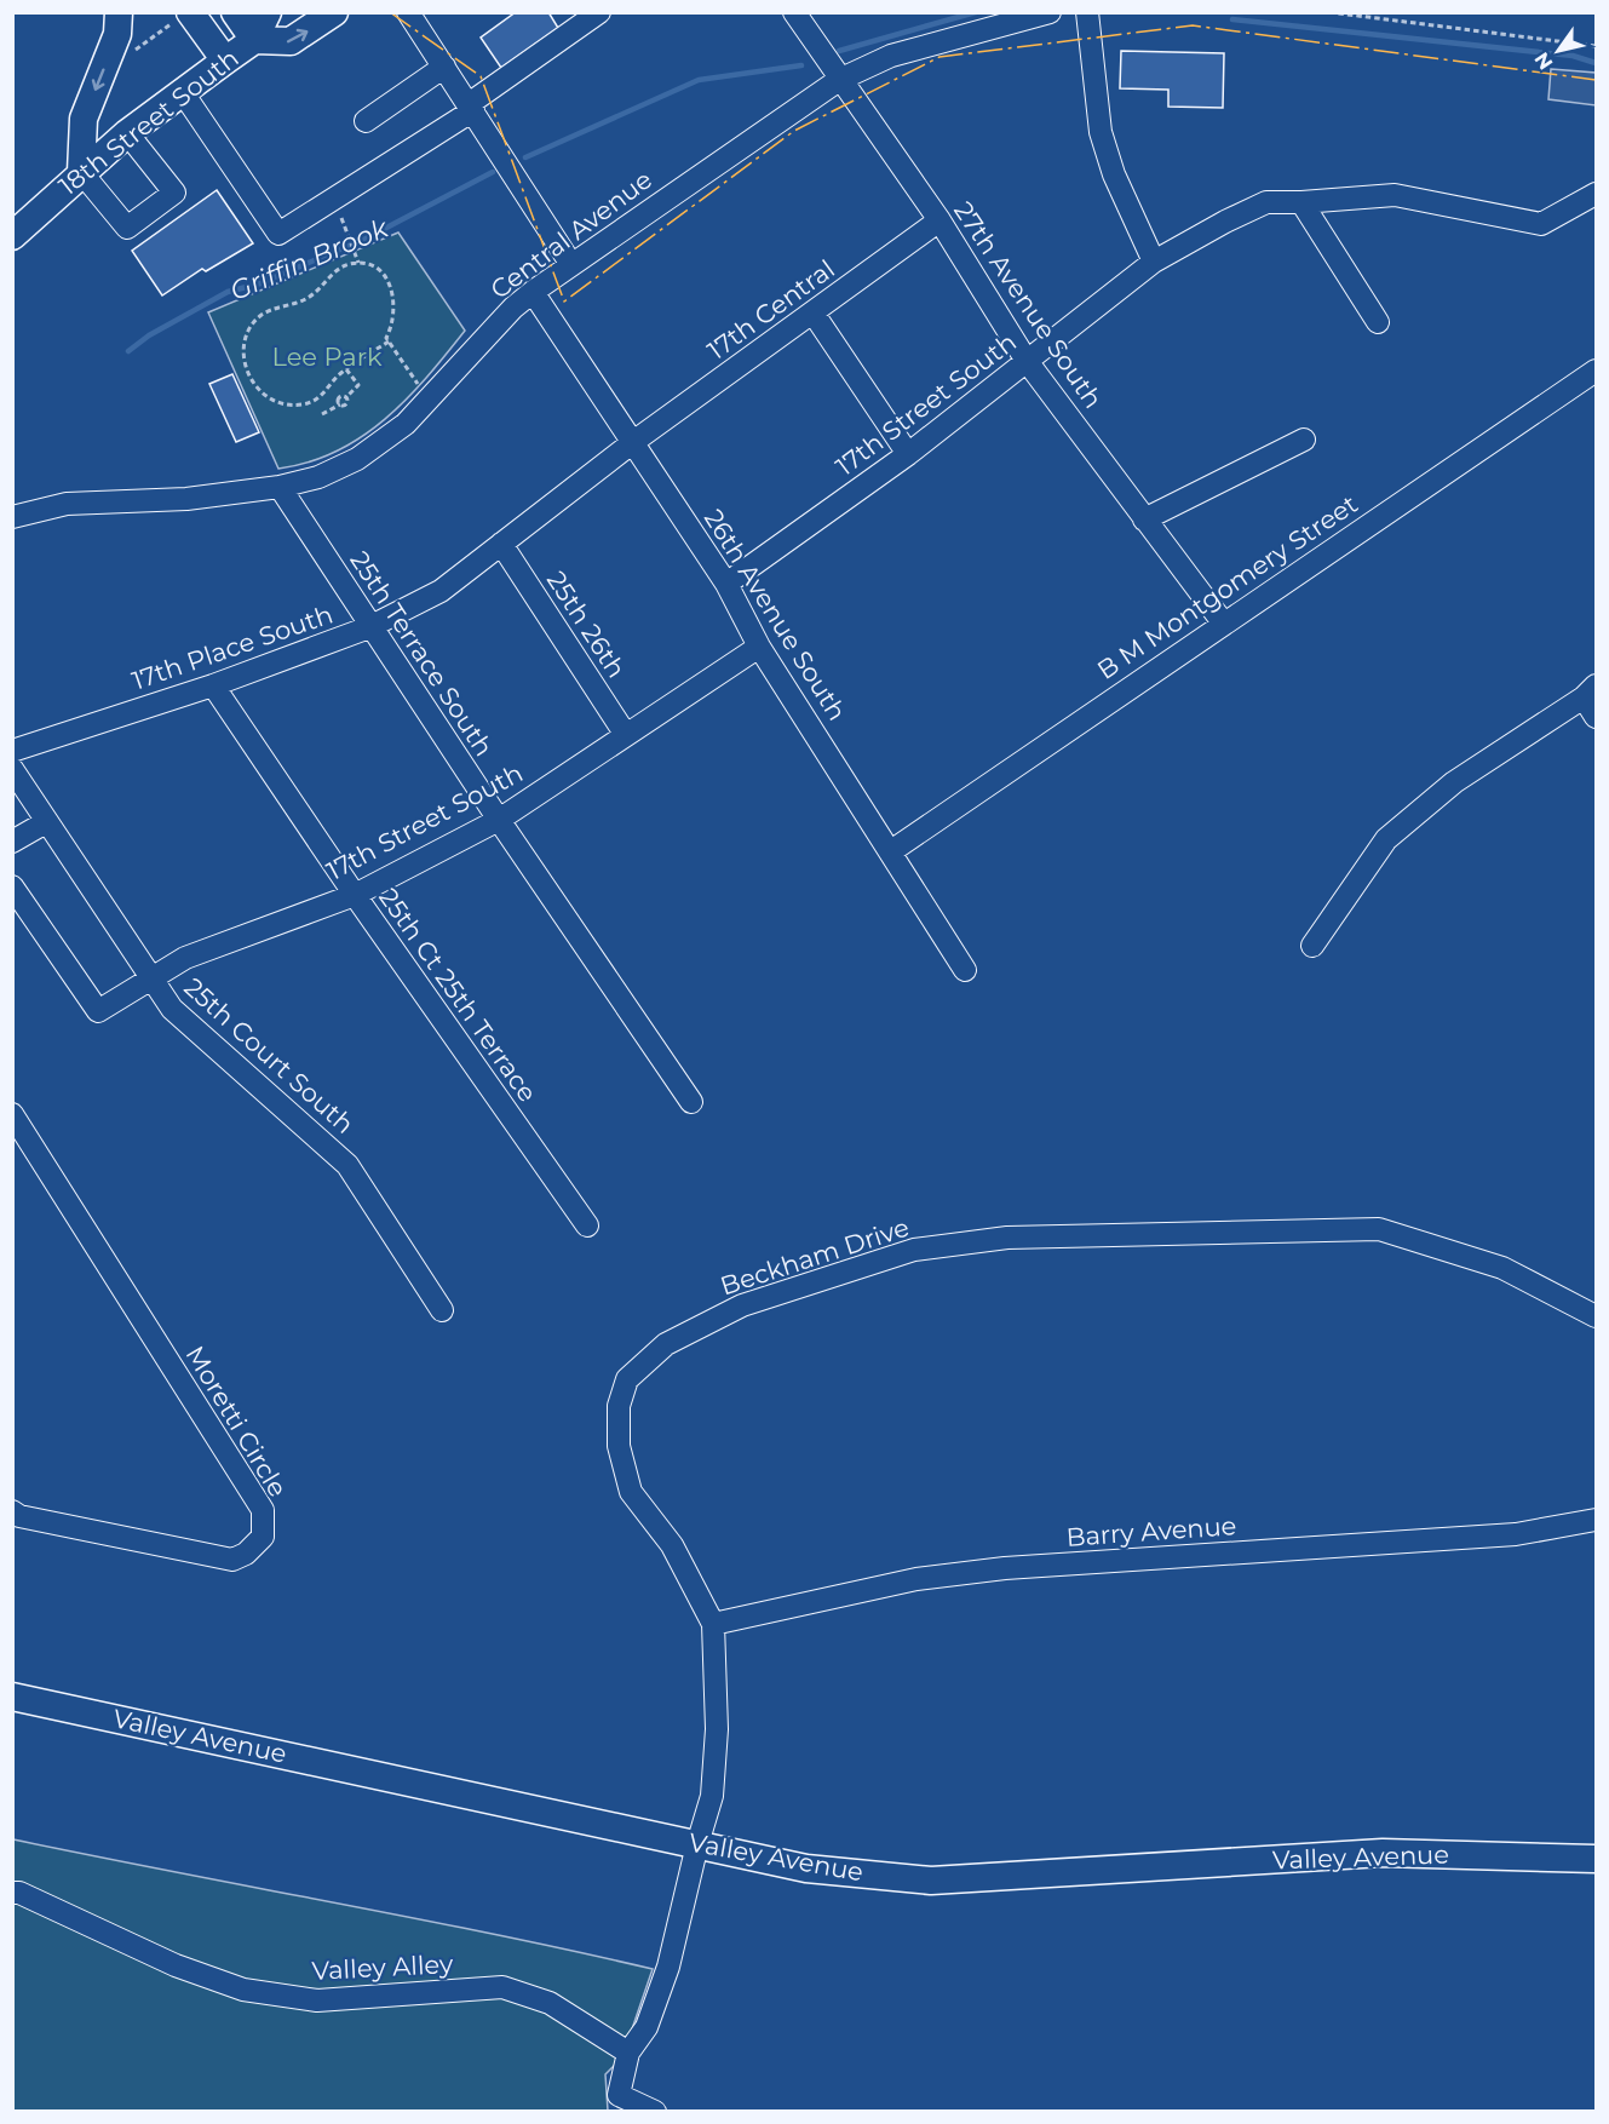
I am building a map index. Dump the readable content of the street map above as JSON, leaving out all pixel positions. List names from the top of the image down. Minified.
{"streets":{"main road":["18th Street South","Valley Avenue"],"street":["Central Avenue","27th Avenue South","17th Central","17th Street South","B M Montgomery Street","26th Avenue South","25th 26th","17th Place South","25th Terrace South","25th Ct 25th Terrace","25th Court South","Beckham Drive","Moretti Circle","Barry Avenue","Valley Alley"]},"crossings":[["Central Avenue","27th Avenue South"],["Central Avenue","26th Avenue South"],["Central Avenue","25th Terrace South"],["27th Avenue South","17th Central"],["27th Avenue South","17th Street South"],["27th Avenue South","B M Montgomery Street"],["17th Central","26th Avenue South"],["17th Central","17th Place South"],["17th Street South","26th Avenue South"],["17th Street South","25th 26th"],["17th Street South","25th Terrace South"],["17th Street South","25th Ct 25th Terrace"],["17th Street South","25th Court South"],["B M Montgomery Street","26th Avenue South"],["26th Avenue South","17th Place South"],["25th 26th","17th Place South"],["17th Place South","25th Terrace South"],["17th Place South","25th Ct 25th Terrace"],["Beckham Drive","Barry Avenue"],["Beckham Drive","Valley Avenue"],["Beckham Drive","Valley Alley"]],"water":["Griffin Brook"],"parks":["Lee Park"],"north":"bottom left"}
